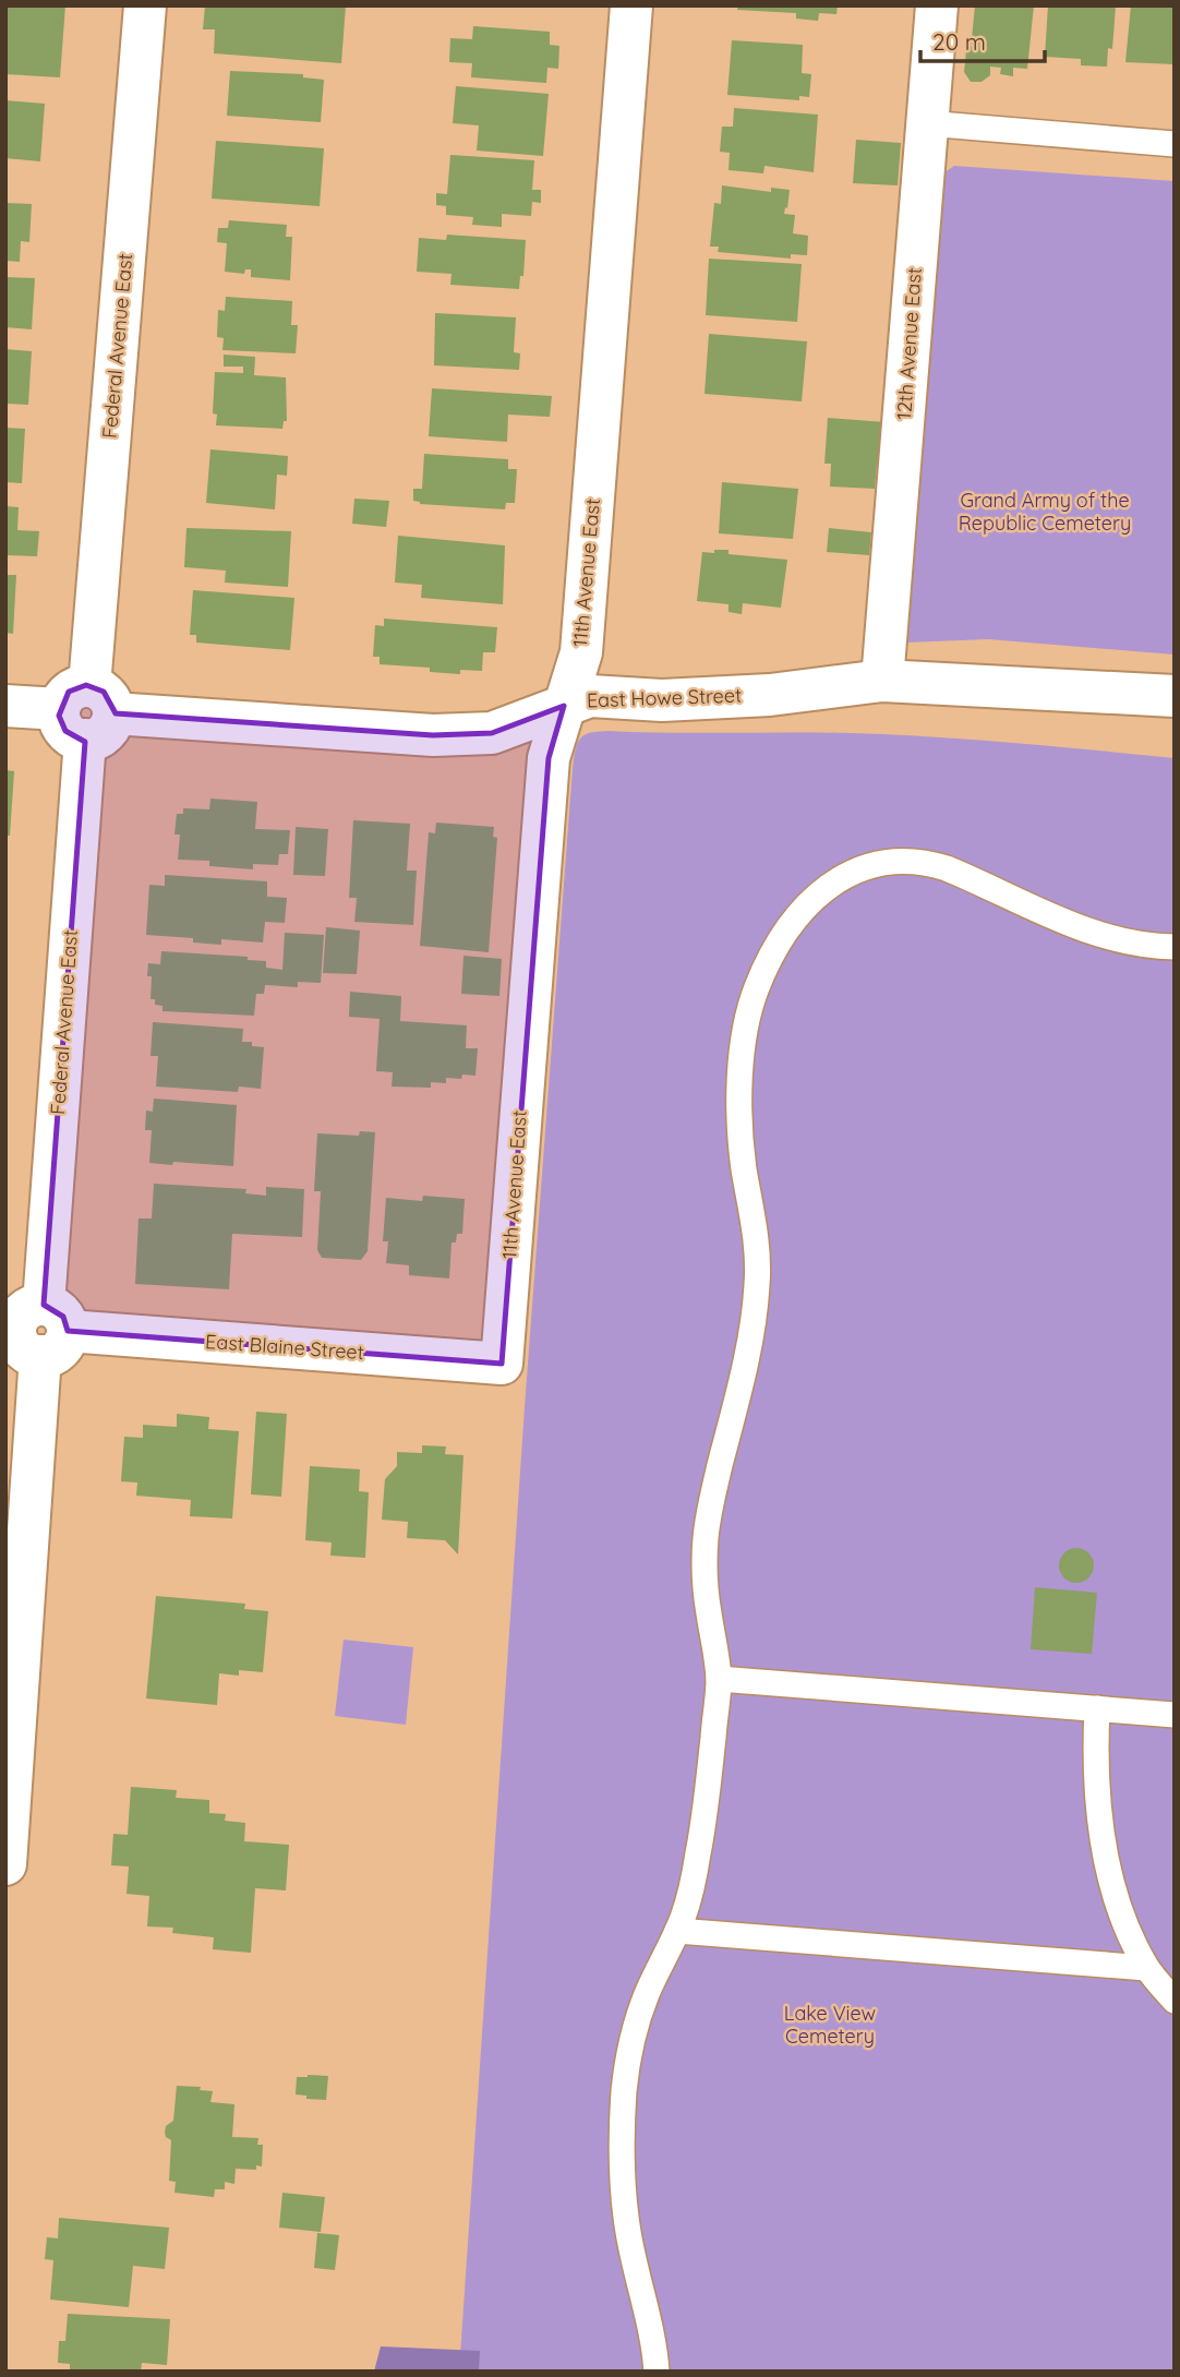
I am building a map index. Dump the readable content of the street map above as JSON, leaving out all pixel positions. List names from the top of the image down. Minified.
{"streets":{"street":["12th Avenue East","Federal Avenue East","11th Avenue East","East Howe Street","East Blaine Street"]},"crossings":[["12th Avenue East","East Howe Street"],["Federal Avenue East","East Howe Street"],["Federal Avenue East","East Blaine Street"],["11th Avenue East","East Howe Street"],["11th Avenue East","East Blaine Street"]],"parks":["Grand Army of the Republic Cemetery","Lake View Cemetery"],"scale_bar":"20 m"}
